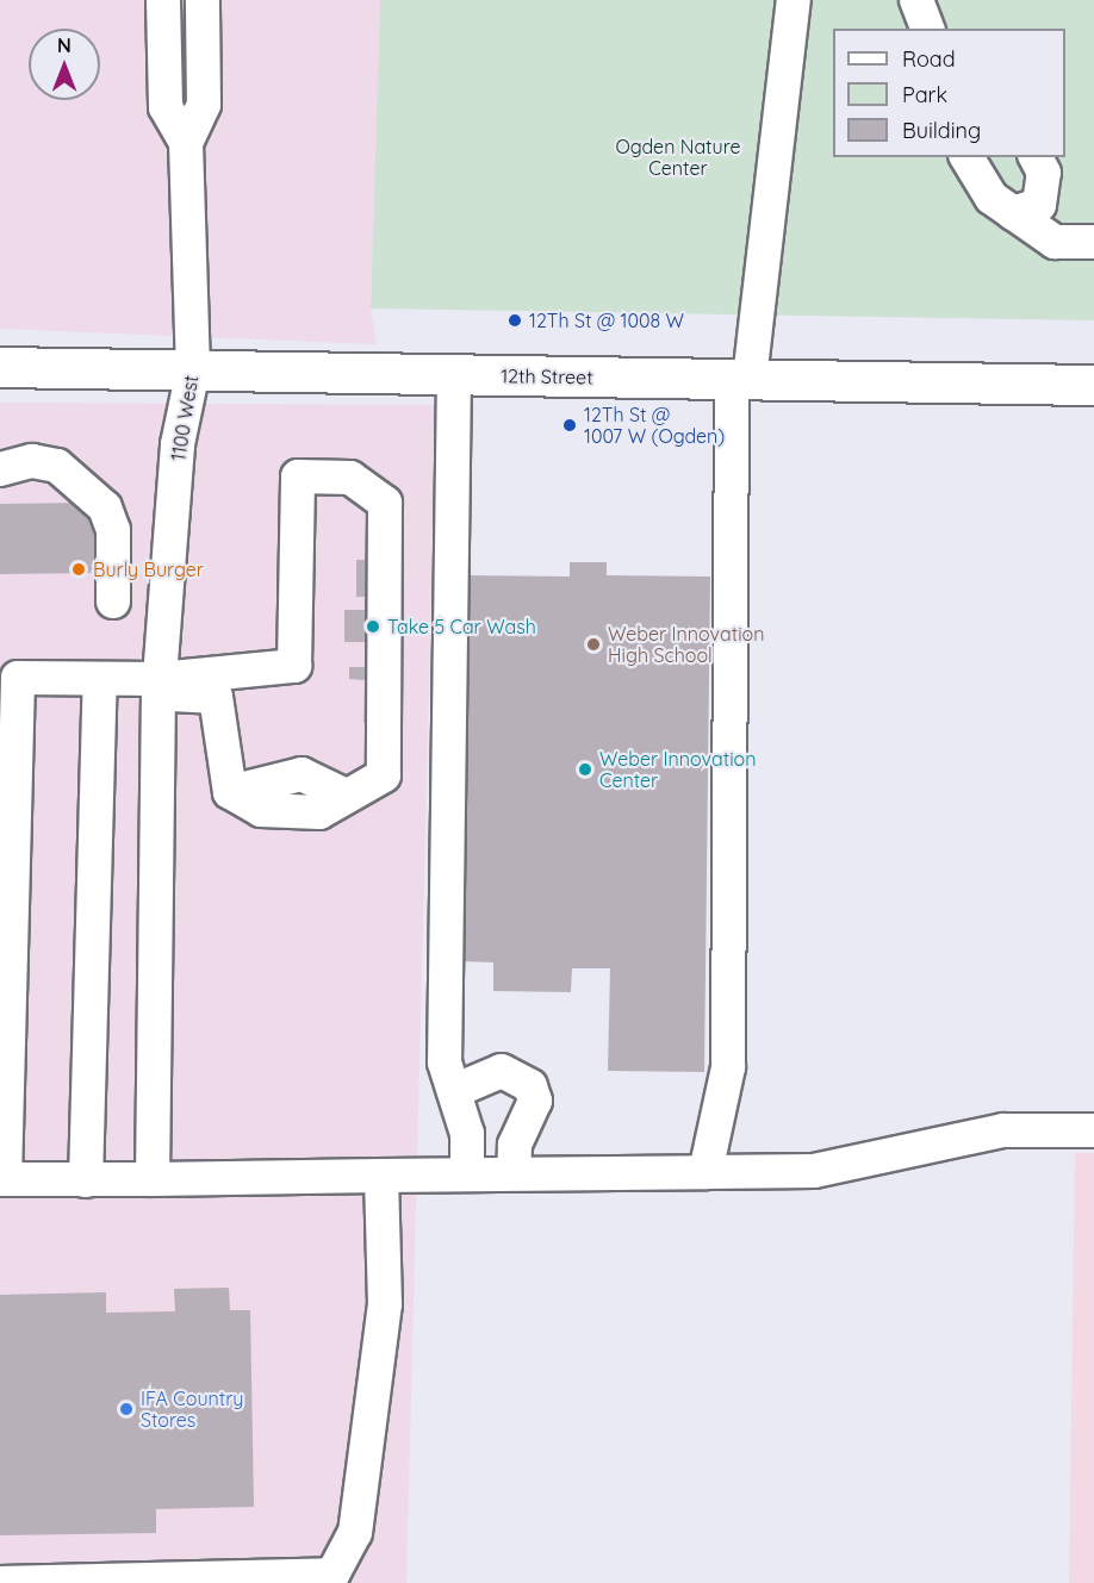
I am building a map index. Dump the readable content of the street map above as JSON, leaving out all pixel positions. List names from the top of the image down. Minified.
{"streets":{"main road":["12th Street"],"street":["1100 West"]},"crossings":[["12th Street","1100 West"]],"parks":["Ogden Nature Center"],"places":["12Th St @ 1008 W","12Th St @ 1007 W (Ogden)","Burly Burger","Take 5 Car Wash","Weber Innovation High School","Weber Innovation Center","IFA Country Stores"],"legend":["Road","Park","Building"],"north":"top"}
